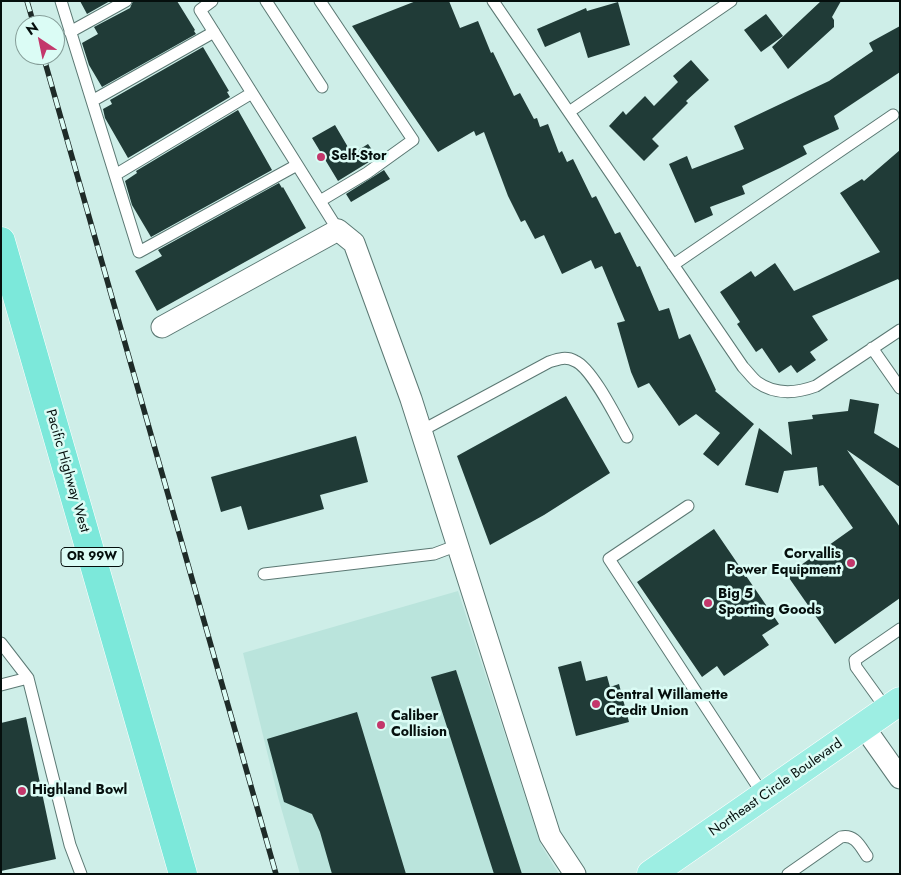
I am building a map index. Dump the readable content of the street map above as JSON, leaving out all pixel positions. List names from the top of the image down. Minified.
{"streets":{"highway":["Pacific Highway West","OR 99W"],"main road":["Northeast Circle Boulevard"]},"places":["Self-Stor","Corvallis Power Equipment","Big 5 Sporting Goods","Central Willamette Credit Union","Caliber Collision","Highland Bowl"],"north":"top left"}
